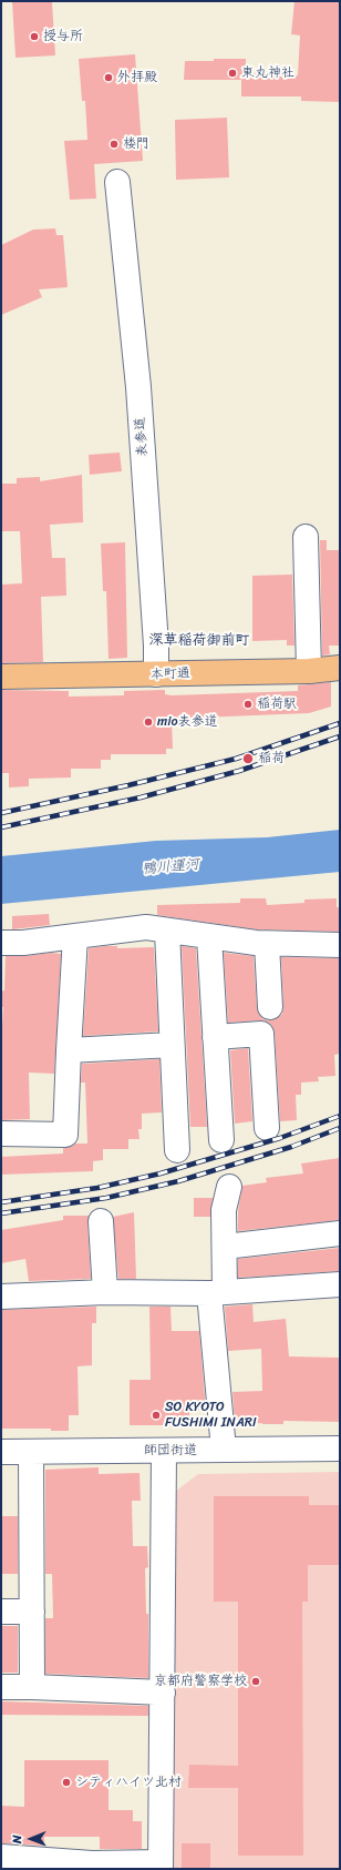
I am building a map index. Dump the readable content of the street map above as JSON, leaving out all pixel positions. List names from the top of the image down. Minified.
{"streets":{"main road":["本町通"],"street":["表参道","師団街道"]},"crossings":[["表参道","本町通"]],"districts":["深草稲荷御前町"],"water":["鴨川運河"],"places":["授与所","東丸神社","外拝殿","楼門","稲荷駅","mio表参道","稲荷","SO KYOTO FUSHIMI INARI","京都府警察学校","シティハイツ北村"],"north":"left"}
